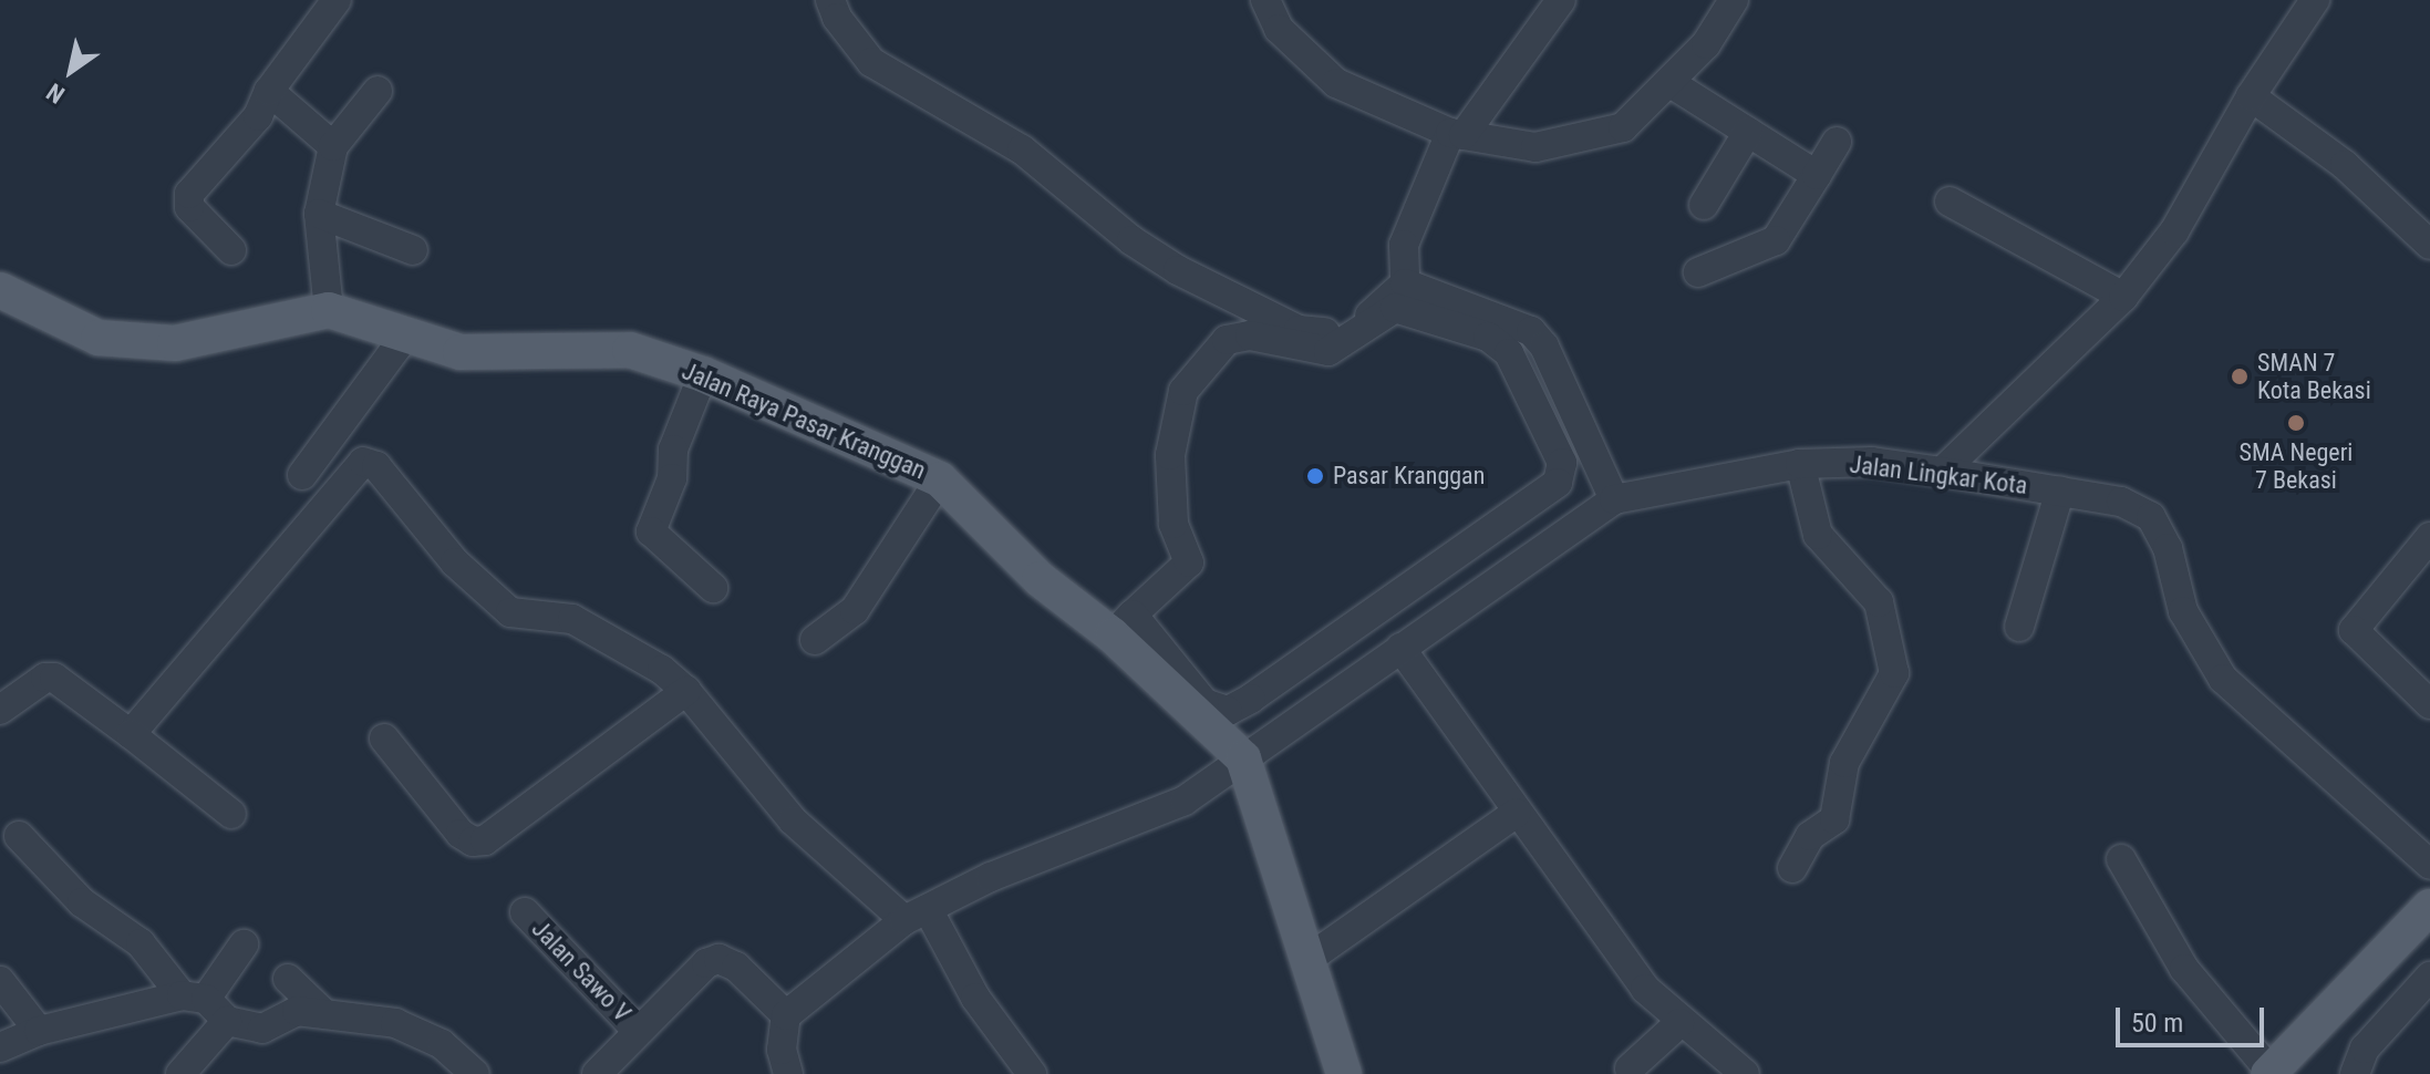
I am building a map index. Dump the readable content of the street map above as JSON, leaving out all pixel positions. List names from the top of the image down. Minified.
{"streets":{"main road":["Jalan Raya Pasar Kranggan"],"street":["Jalan Lingkar Kota","Jalan Sawo V"]},"crossings":[["Jalan Raya Pasar Kranggan","Jalan Lingkar Kota"]],"places":["SMAN 7 Kota Bekasi","SMA Negeri 7 Bekasi","Pasar Kranggan"],"scale_bar":"50 m","north":"bottom left"}
